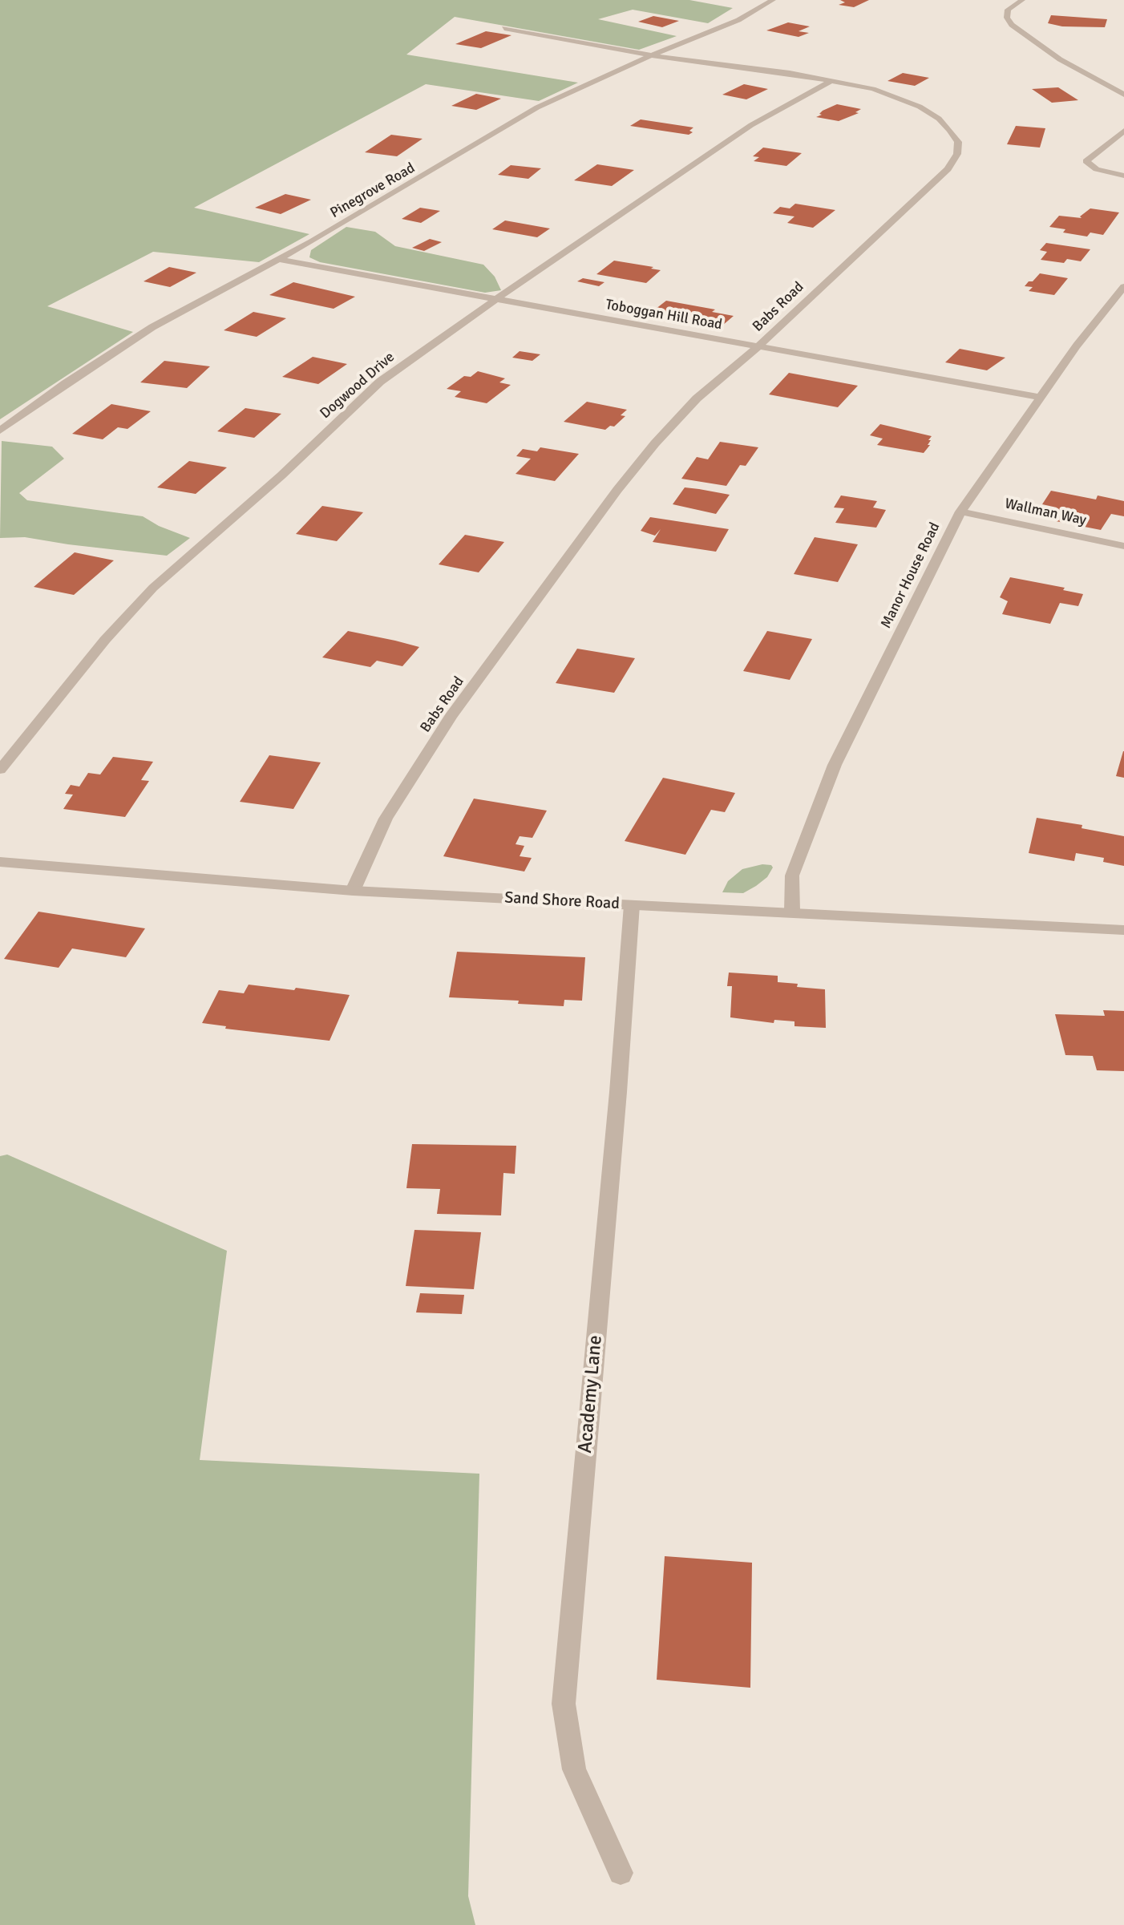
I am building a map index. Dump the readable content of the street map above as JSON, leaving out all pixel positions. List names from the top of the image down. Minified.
{"streets":{"street":["Pinegrove Road","Babs Road","Toboggan Hill Road","Dogwood Drive","Wallman Way","Manor House Road","Sand Shore Road","Academy Lane"]},"crossings":[["Pinegrove Road","Babs Road"],["Pinegrove Road","Toboggan Hill Road"],["Babs Road","Toboggan Hill Road"],["Babs Road","Dogwood Drive"],["Babs Road","Sand Shore Road"],["Toboggan Hill Road","Dogwood Drive"],["Toboggan Hill Road","Manor House Road"],["Wallman Way","Manor House Road"],["Manor House Road","Sand Shore Road"],["Sand Shore Road","Academy Lane"]]}
